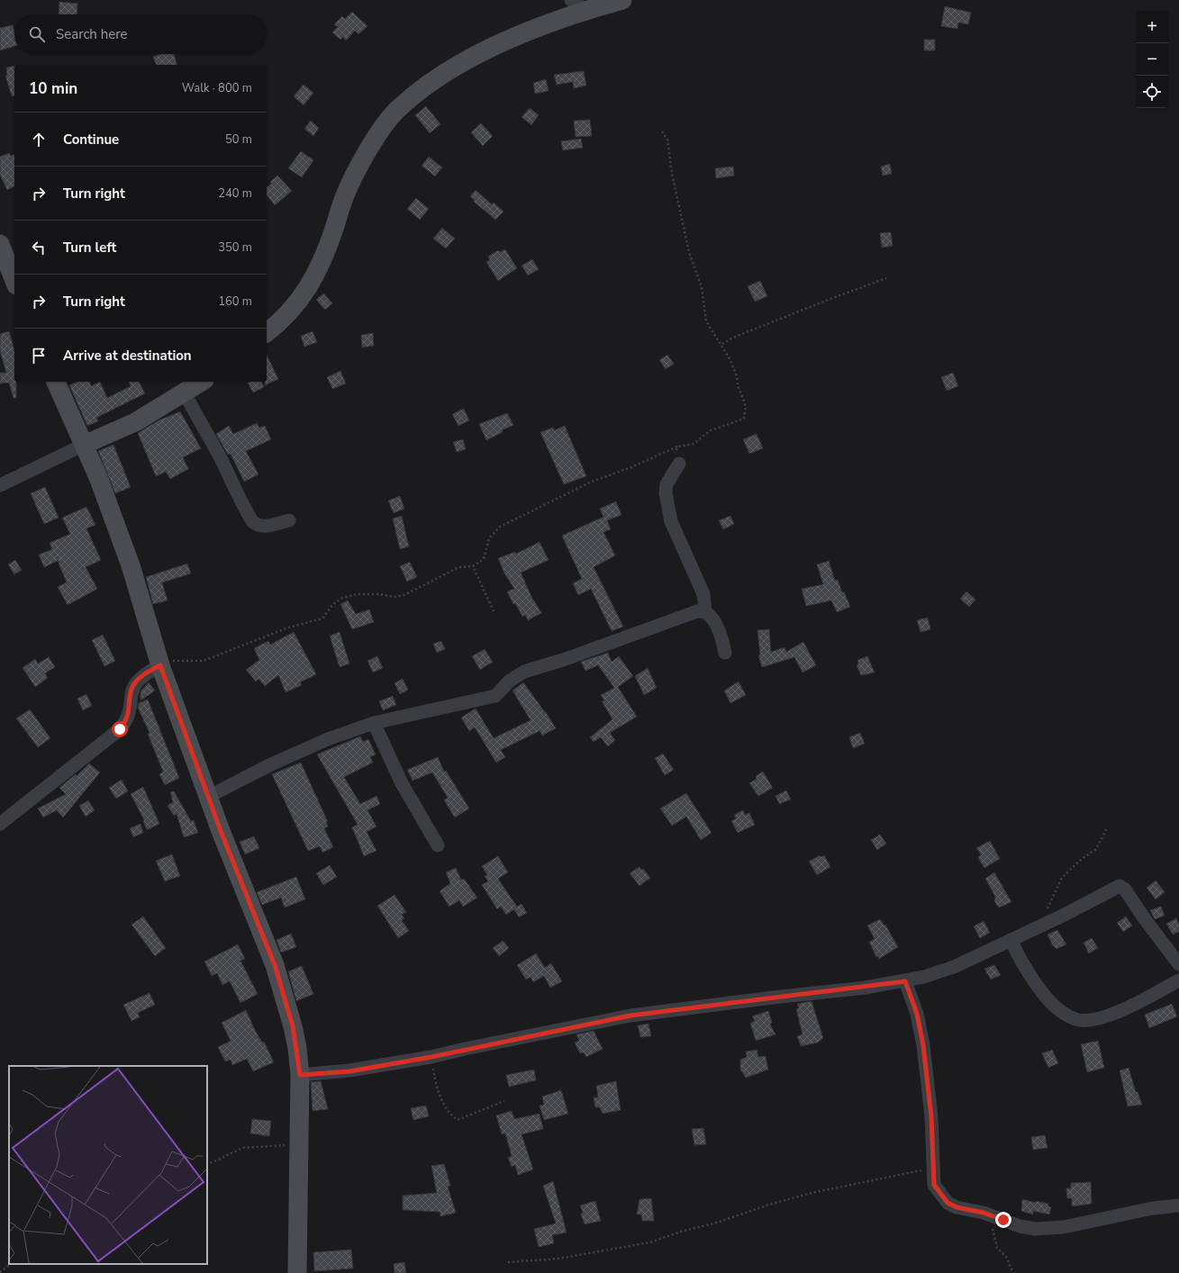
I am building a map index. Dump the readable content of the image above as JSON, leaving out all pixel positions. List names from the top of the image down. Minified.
{"page":{"map_buttons":["+","−"],"search":"Search here","heading":["10 min","Walk · 800 m"],"list":[["Continue","50 m"],["Turn right","240 m"],["Turn left","350 m"],["Turn right","160 m"],"Arrive at destination"]}}
